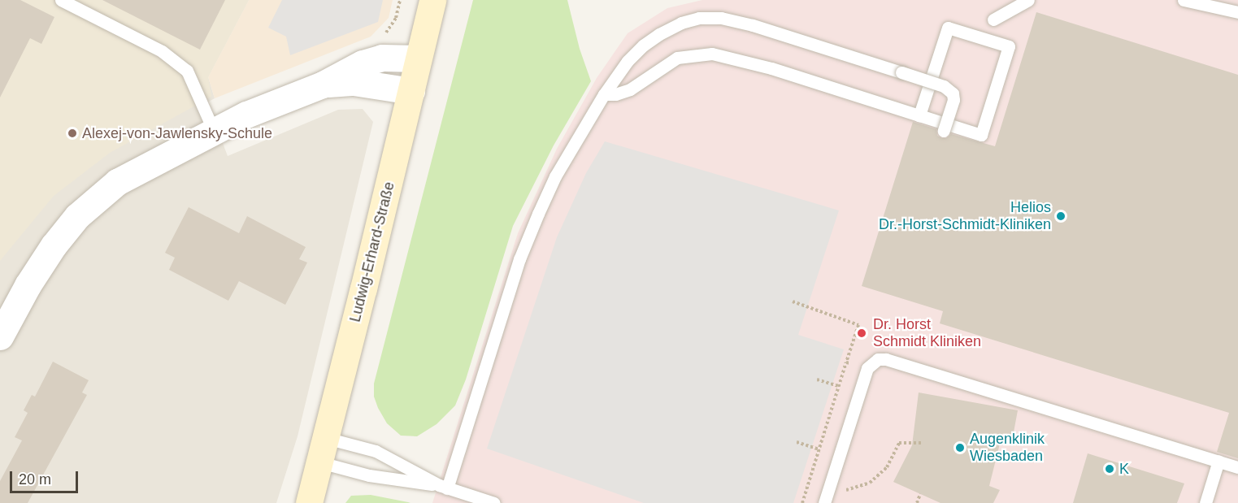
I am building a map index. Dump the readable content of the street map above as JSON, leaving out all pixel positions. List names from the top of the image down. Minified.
{"streets":{"main road":["Ludwig-Erhard-Straße"]},"places":["Alexej-von-Jawlensky-Schule","Helios Dr.-Horst-Schmidt-Kliniken","Dr. Horst Schmidt Kliniken","Augenklinik Wiesbaden","K"],"scale_bar":"20 m"}
